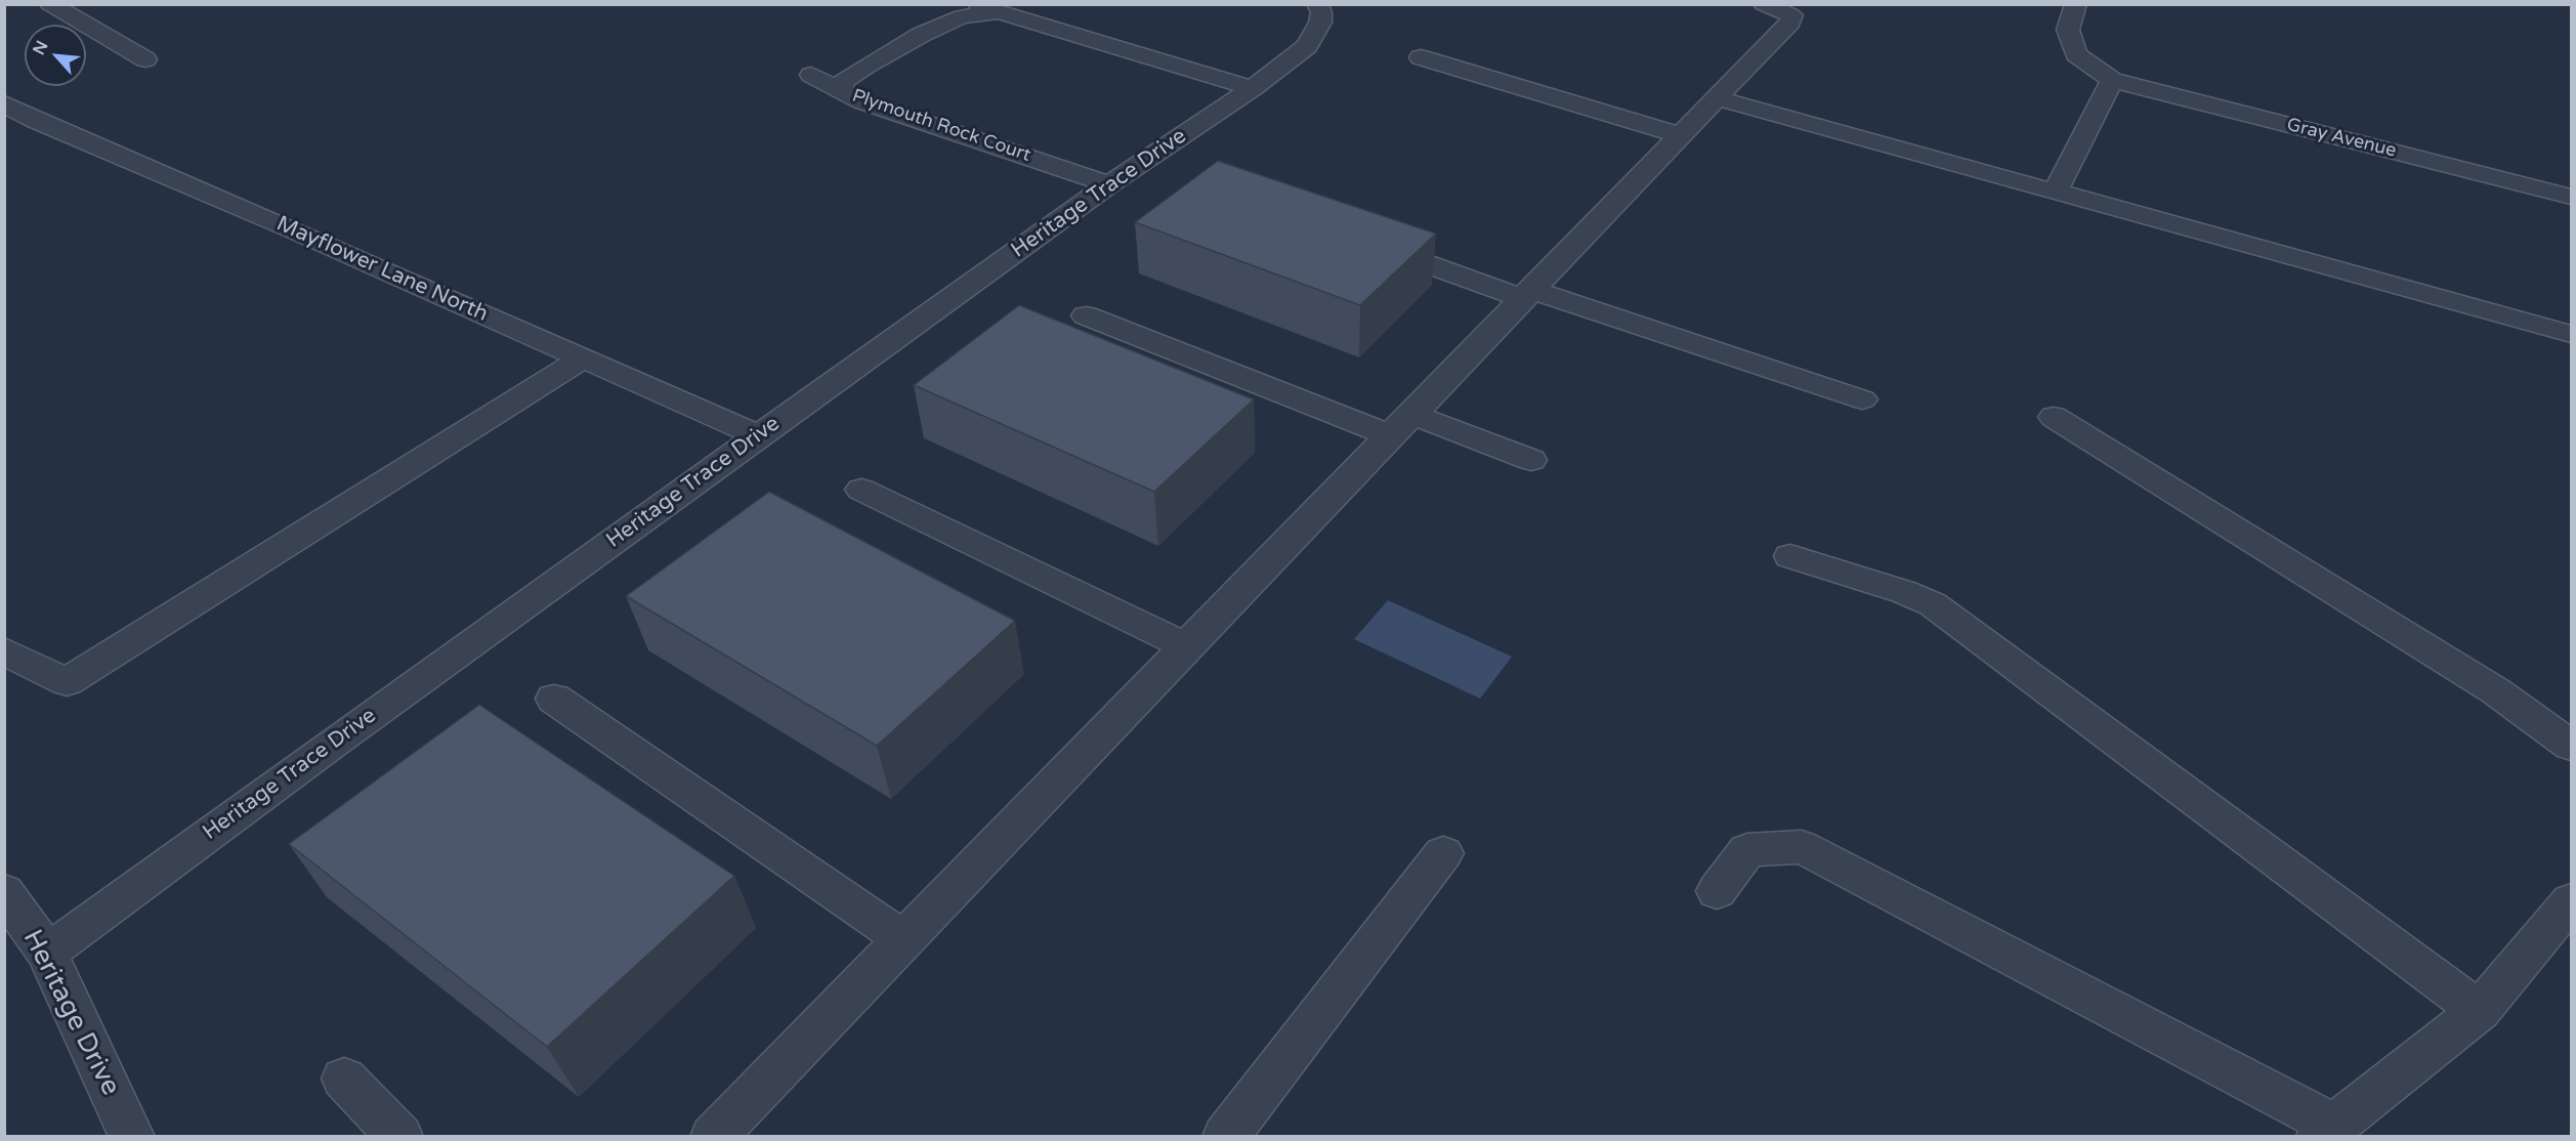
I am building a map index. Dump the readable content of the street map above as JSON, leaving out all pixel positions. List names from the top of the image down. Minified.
{"streets":{"street":["Plymouth Rock Court","Gray Avenue","Heritage Trace Drive","Mayflower Lane North","Heritage Drive"]},"crossings":[["Plymouth Rock Court","Heritage Trace Drive"],["Heritage Trace Drive","Mayflower Lane North"],["Heritage Trace Drive","Heritage Drive"]],"north":"top left"}
